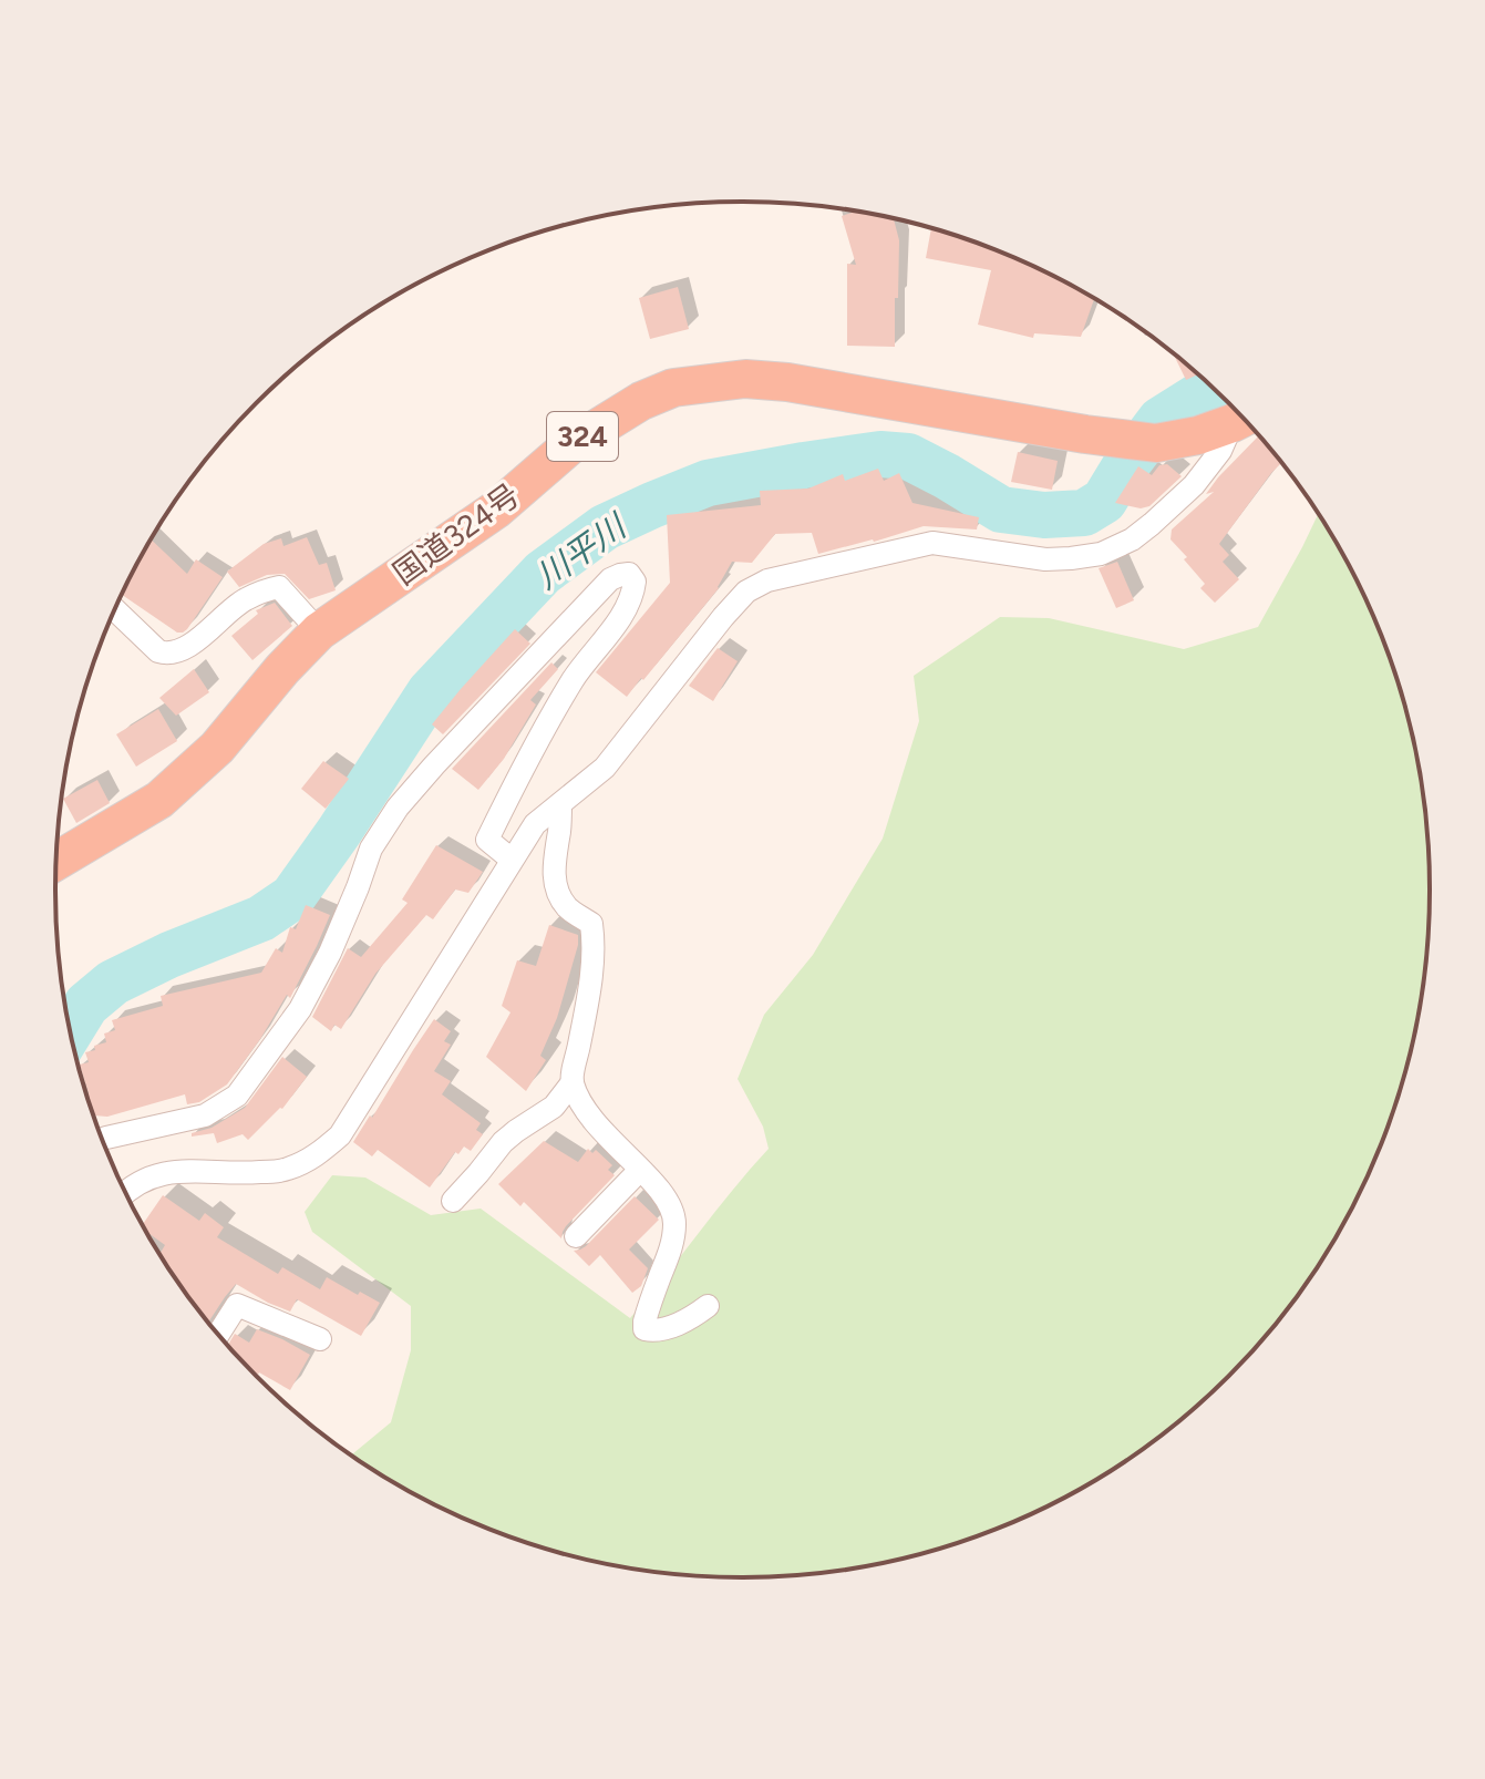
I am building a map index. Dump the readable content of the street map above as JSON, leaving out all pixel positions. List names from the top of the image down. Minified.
{"streets":{"highway":["324","国道324号"]},"water":["川平川"]}
